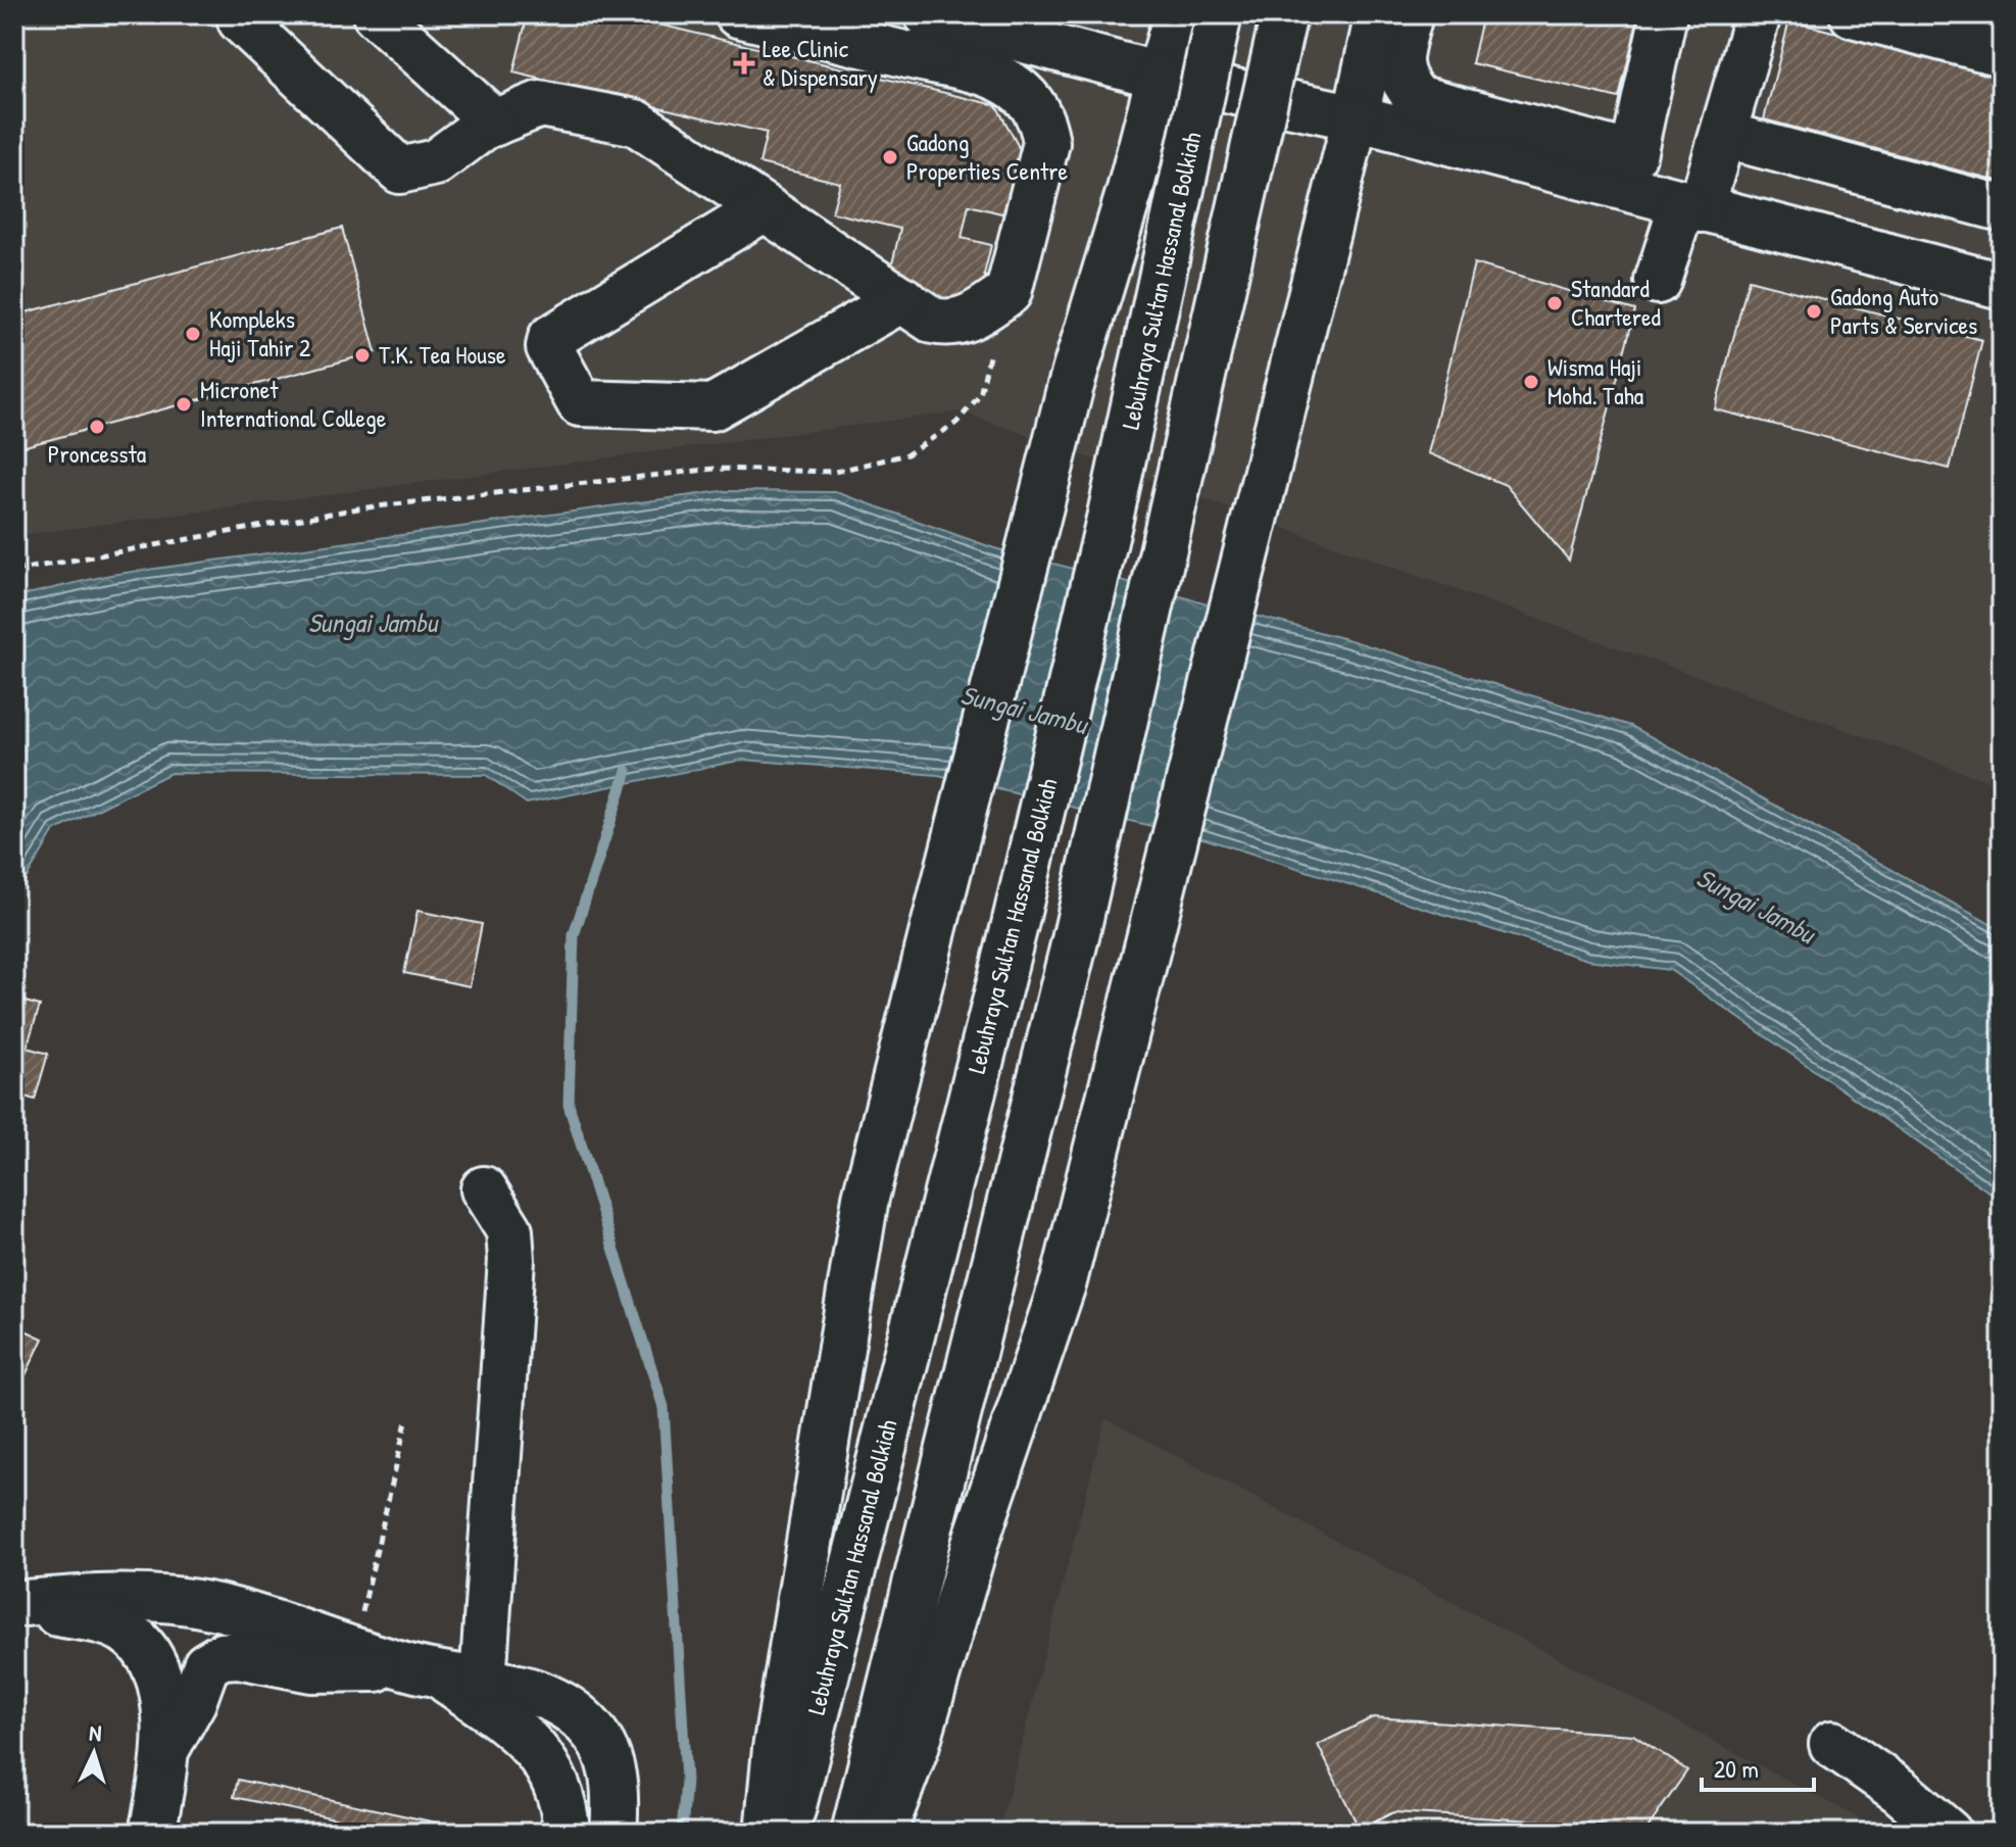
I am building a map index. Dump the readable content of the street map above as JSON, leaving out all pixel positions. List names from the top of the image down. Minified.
{"streets":{"main road":["Lebuhraya Sultan Hassanal Bolkiah"]},"water":["Sungai Jambu"],"places":{"health":["Lee Clinic & Dispensary"],"other":["Gadong Properties Centre","Standard Chartered","Gadong Auto Parts & Services","Kompleks Haji Tahir 2","T.K. Tea House","Wisma Haji Mohd. Taha","Micronet International College","Proncessta"]},"scale_bar":"20 m","north":"top"}
